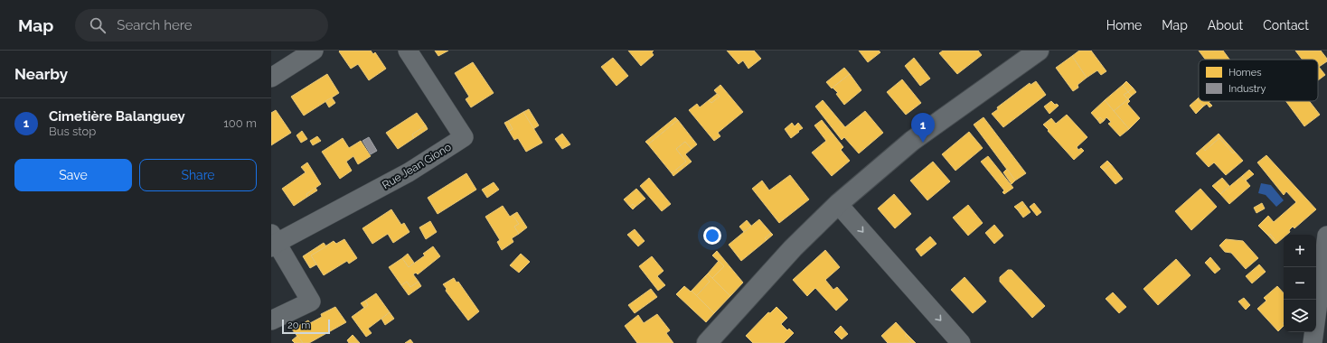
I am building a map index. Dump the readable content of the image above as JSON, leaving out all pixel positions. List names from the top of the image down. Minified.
{"streets":{"street":["Rue Jean Giono"]},"legend":["Homes","Industry"],"scale_bar":"20 m","page":{"header":"Map","search":"Search here","nav":["Home","Map","About","Contact"],"heading":"Nearby","list":[{"mark":"1","name":"Cimetière Balanguey","note":"Bus stop","value":"100 m"}],"pins":"1","buttons":["Save","Share"],"map_buttons":["+","−"],"scale":"20 m"}}
